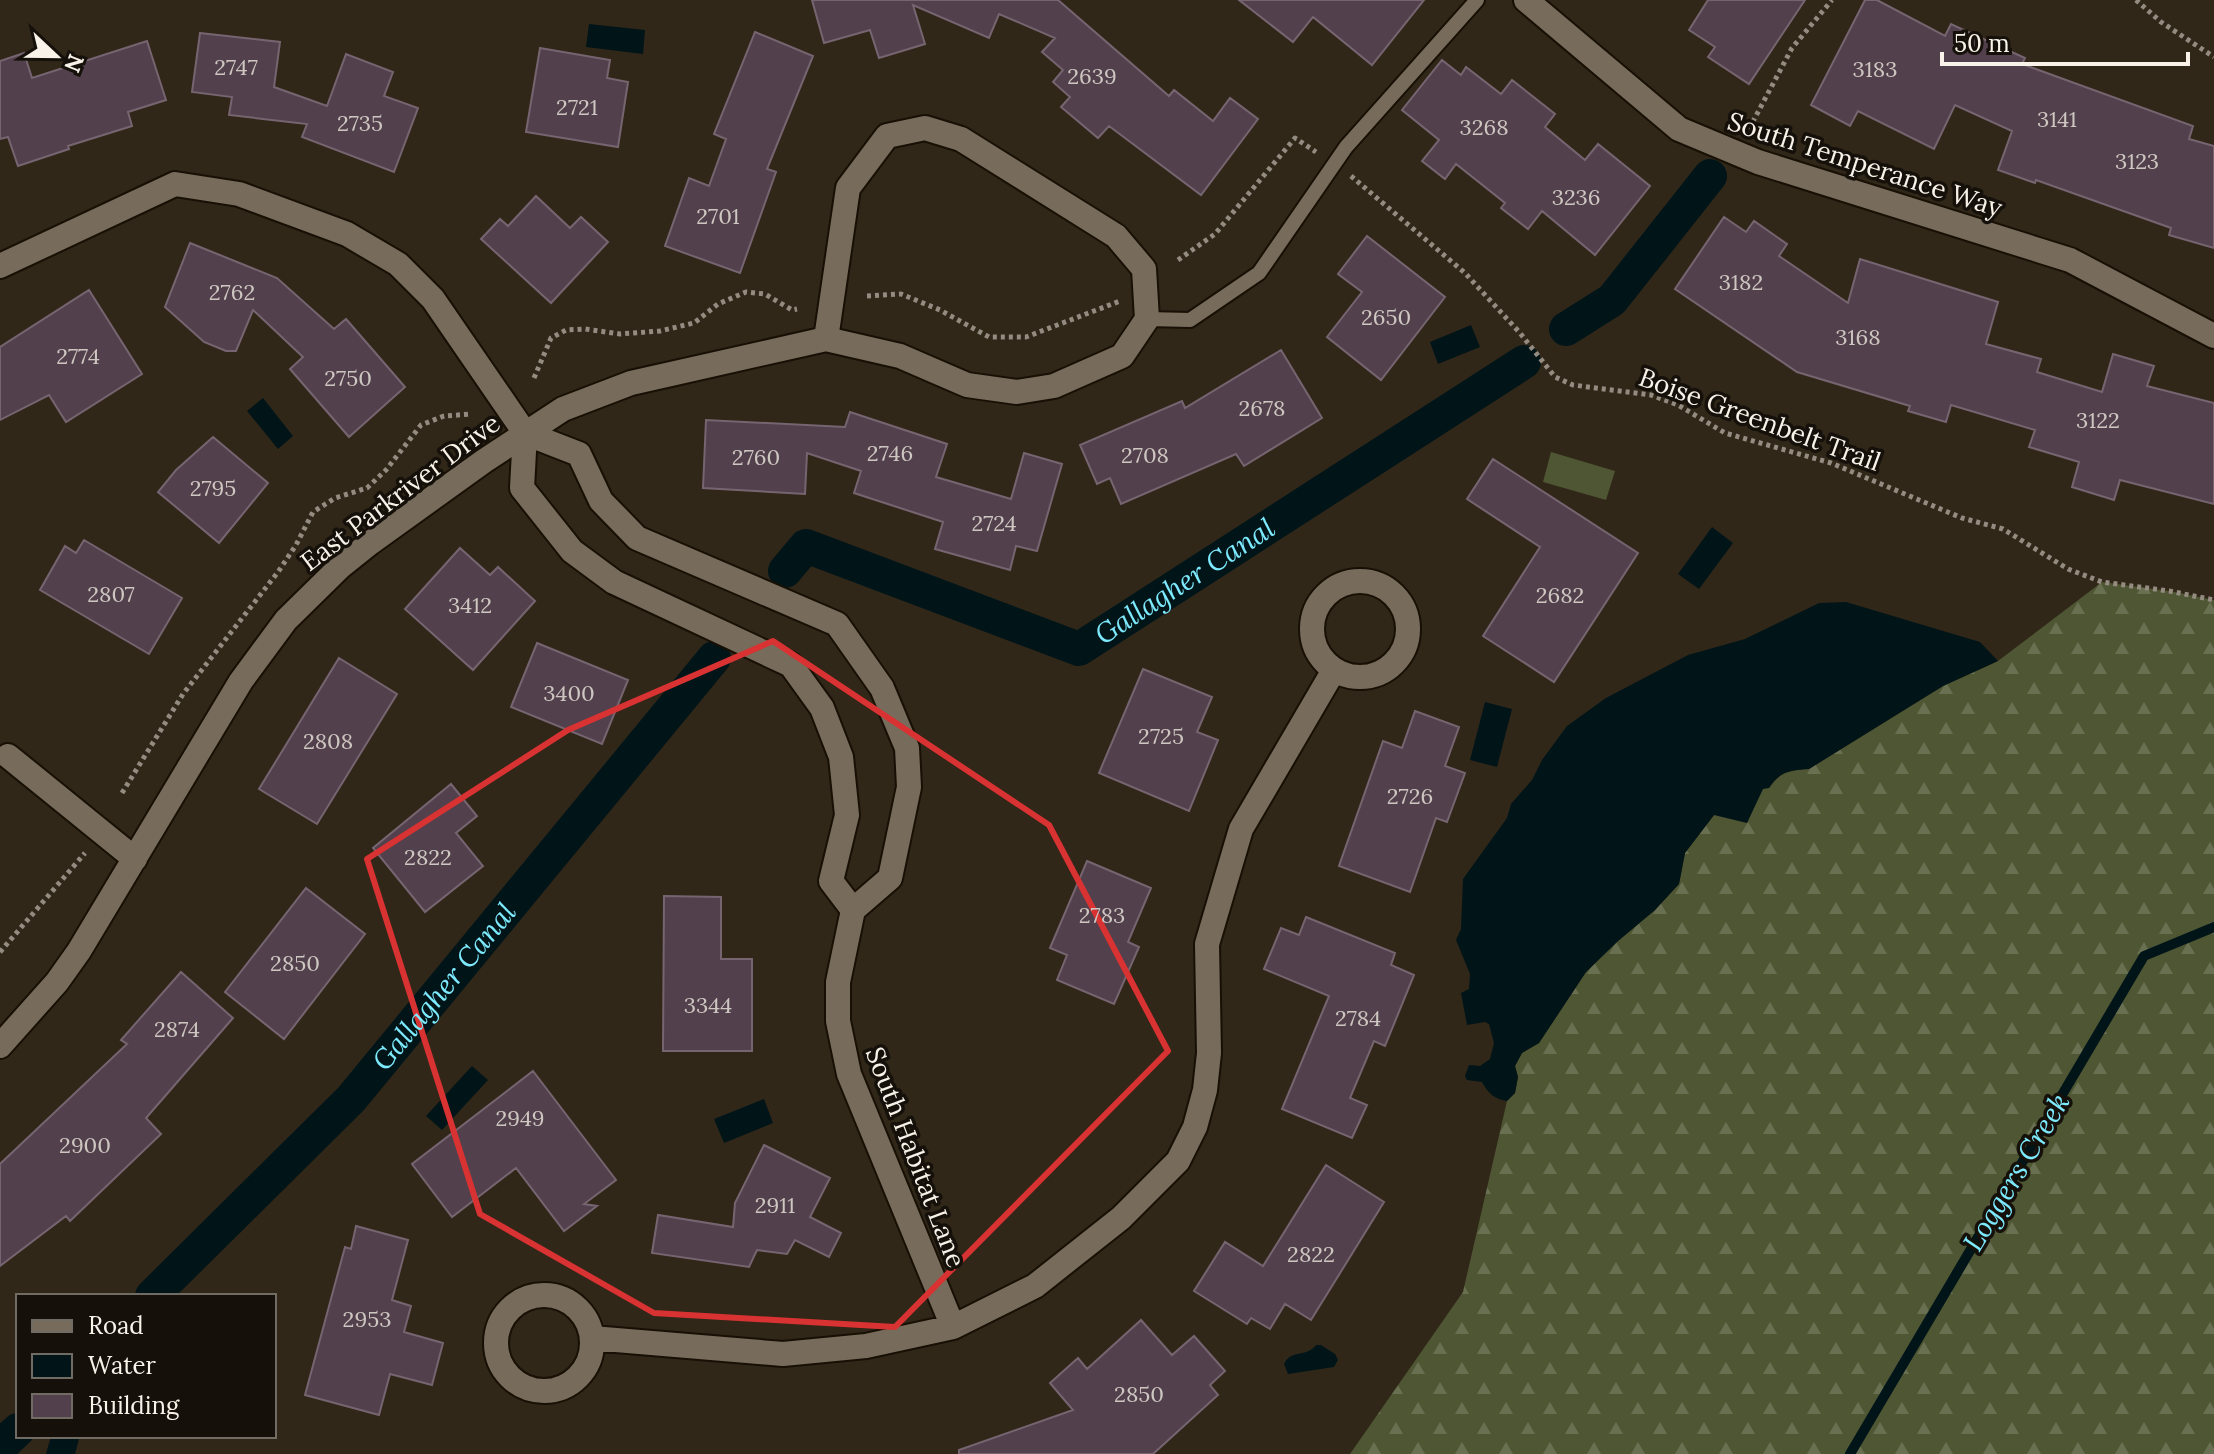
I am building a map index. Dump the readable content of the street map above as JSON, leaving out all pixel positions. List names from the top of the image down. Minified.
{"streets":{"street":["South Temperance Way","East Parkriver Drive","South Habitat Lane"],"path":["Boise Greenbelt Trail"]},"water":["Gallagher Canal","Loggers Creek"],"house_numbers":["2747","3183","2639","2721","3141","2735","3268","3123","3236","2701","3182","2762","2650","3168","2774","2750","2678","3122","2746","2708","2760","2795","2724","2807","2682","3412","3400","2725","2808","2726","2822","2783","2850","3344","2784","2874","2949","2900","2911","2822","2953","2850"],"legend":["Road","Water","Building"],"scale_bar":"50 m","north":"right"}
